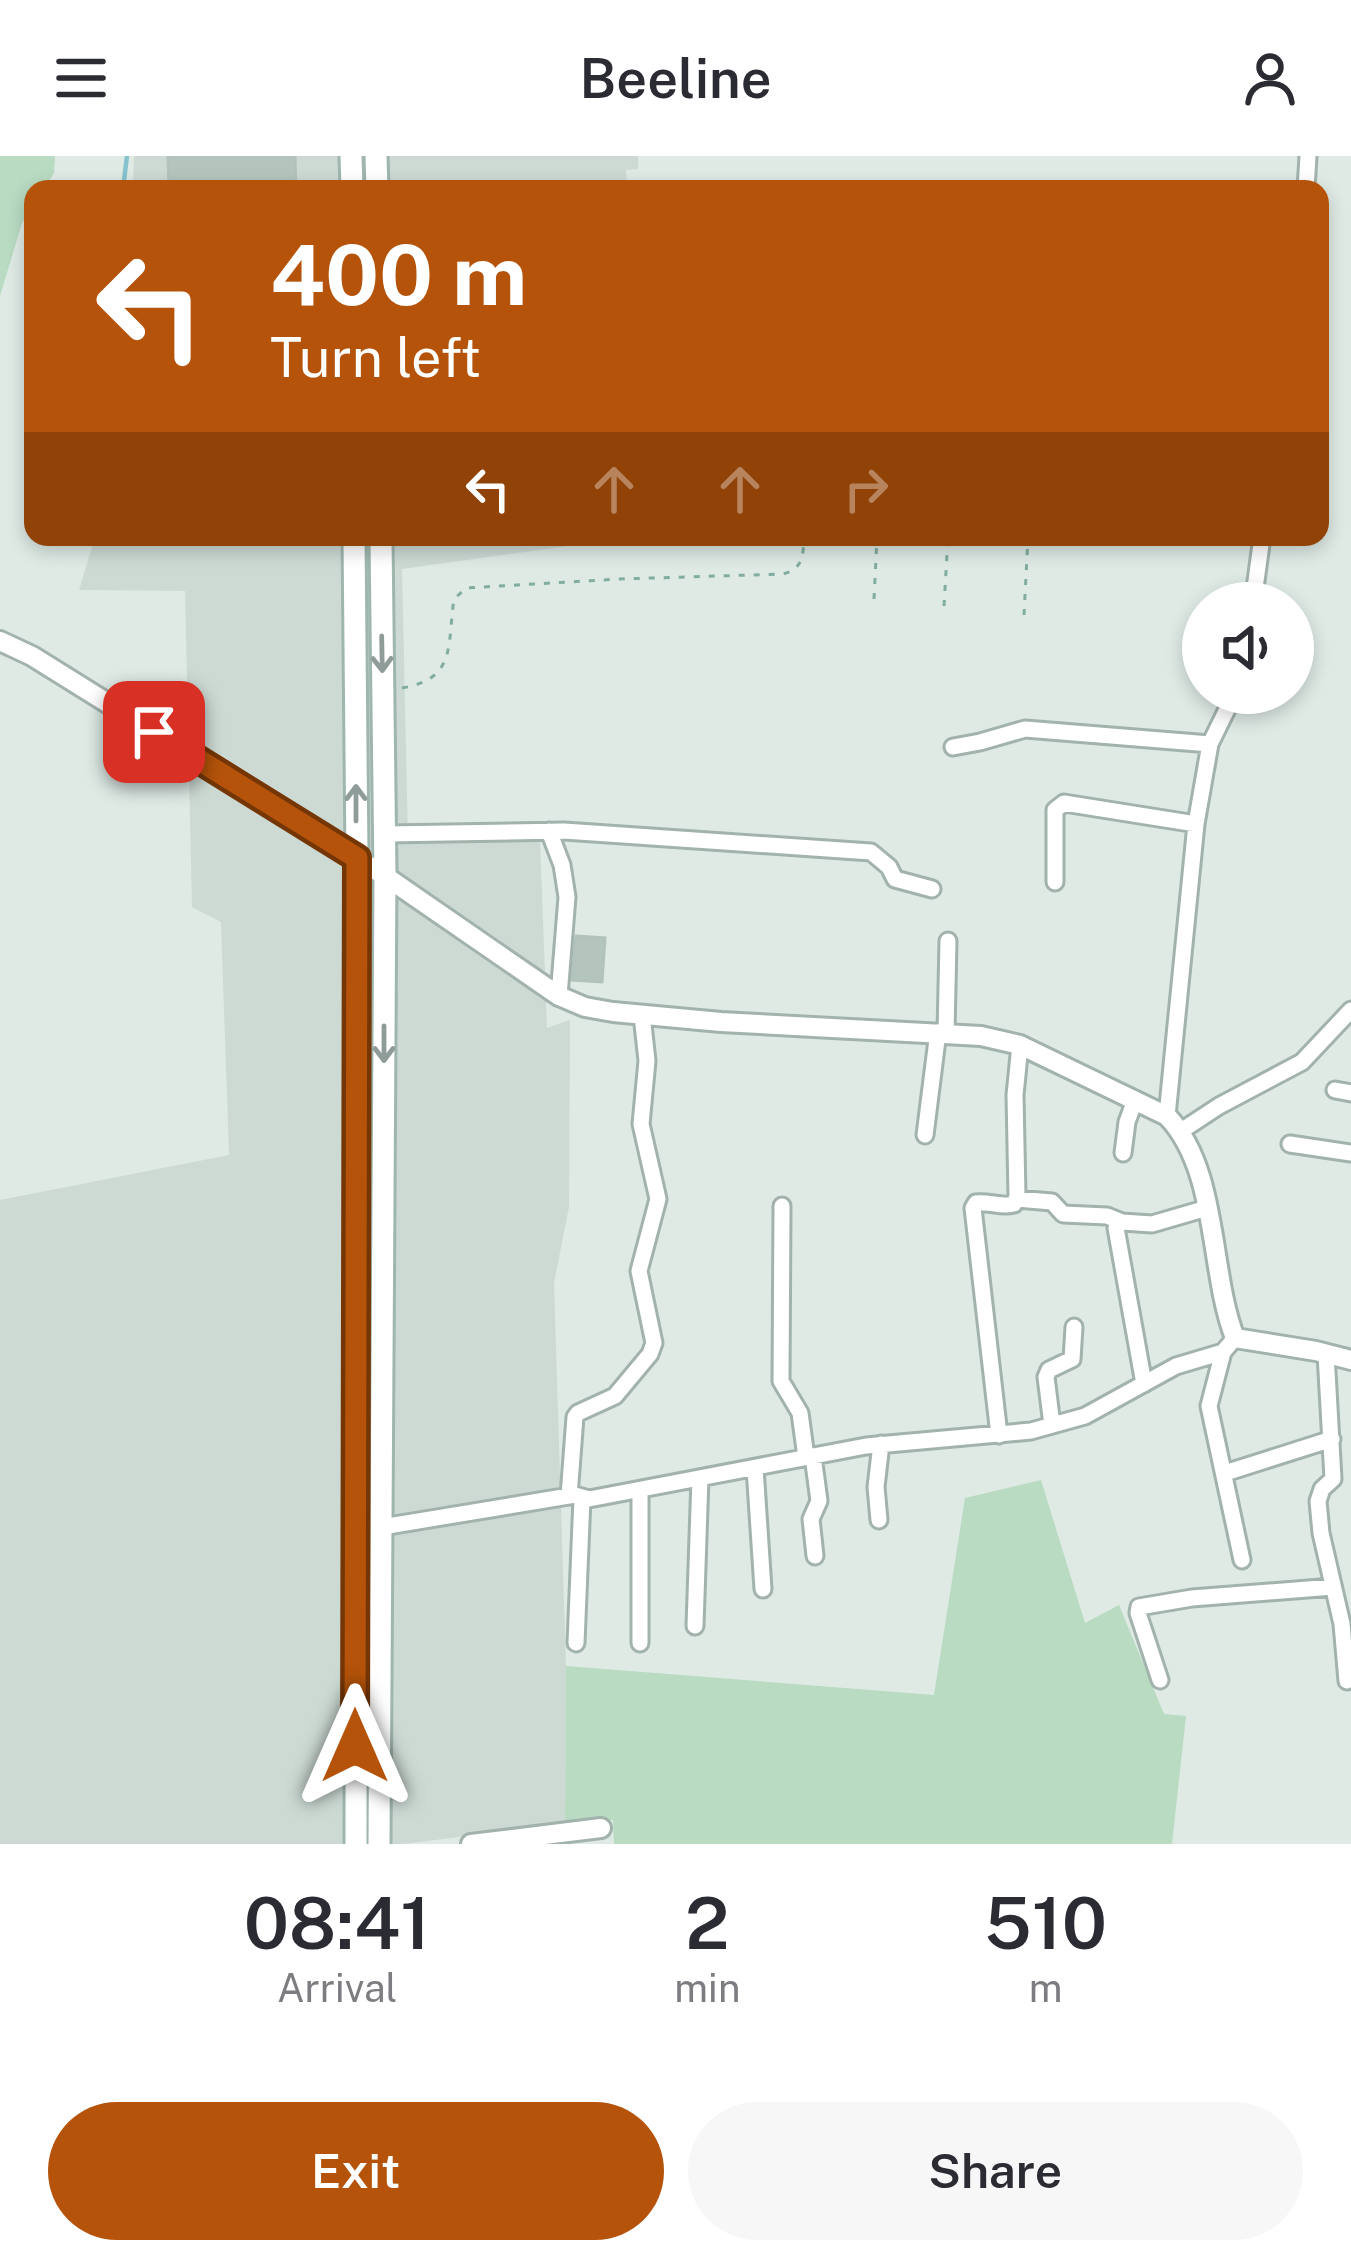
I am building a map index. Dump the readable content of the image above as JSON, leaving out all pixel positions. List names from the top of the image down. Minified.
{"page":{"header":"Beeline","turn":["400 m","Turn left"],"eta":["08:41","Arrival","2","min","510","m"],"buttons":["Exit","Share"]}}
